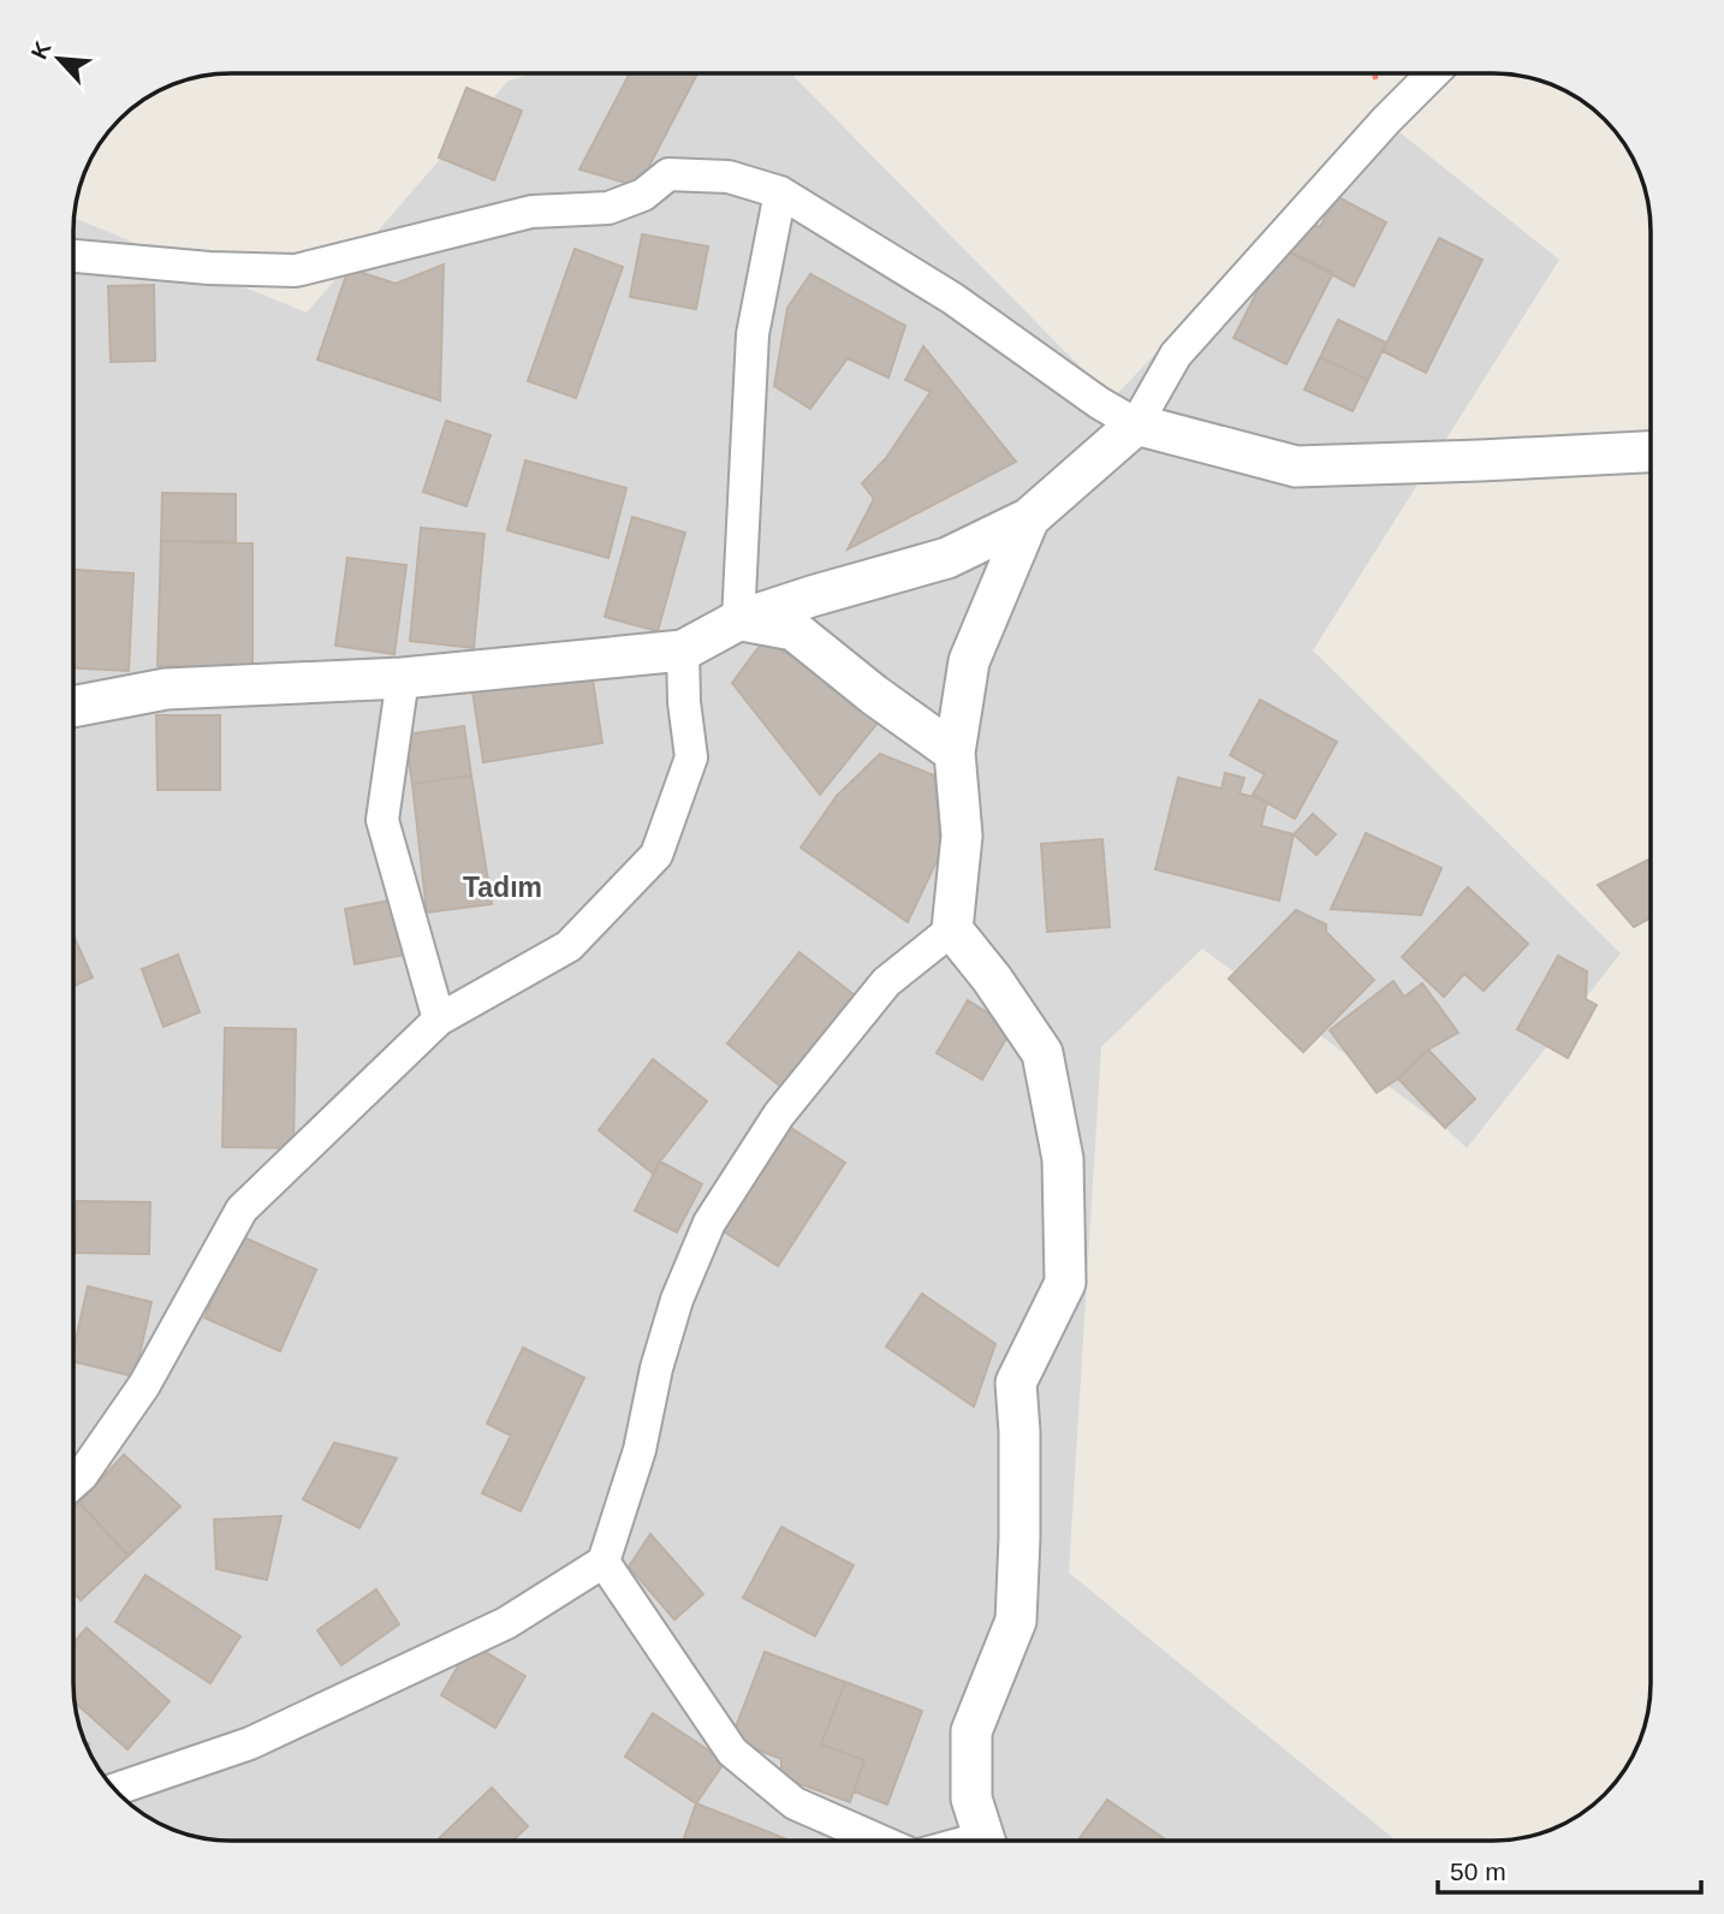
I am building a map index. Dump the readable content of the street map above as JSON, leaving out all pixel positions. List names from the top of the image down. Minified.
{"districts":["Tadım"],"scale_bar":"50 m","north":"top left"}
